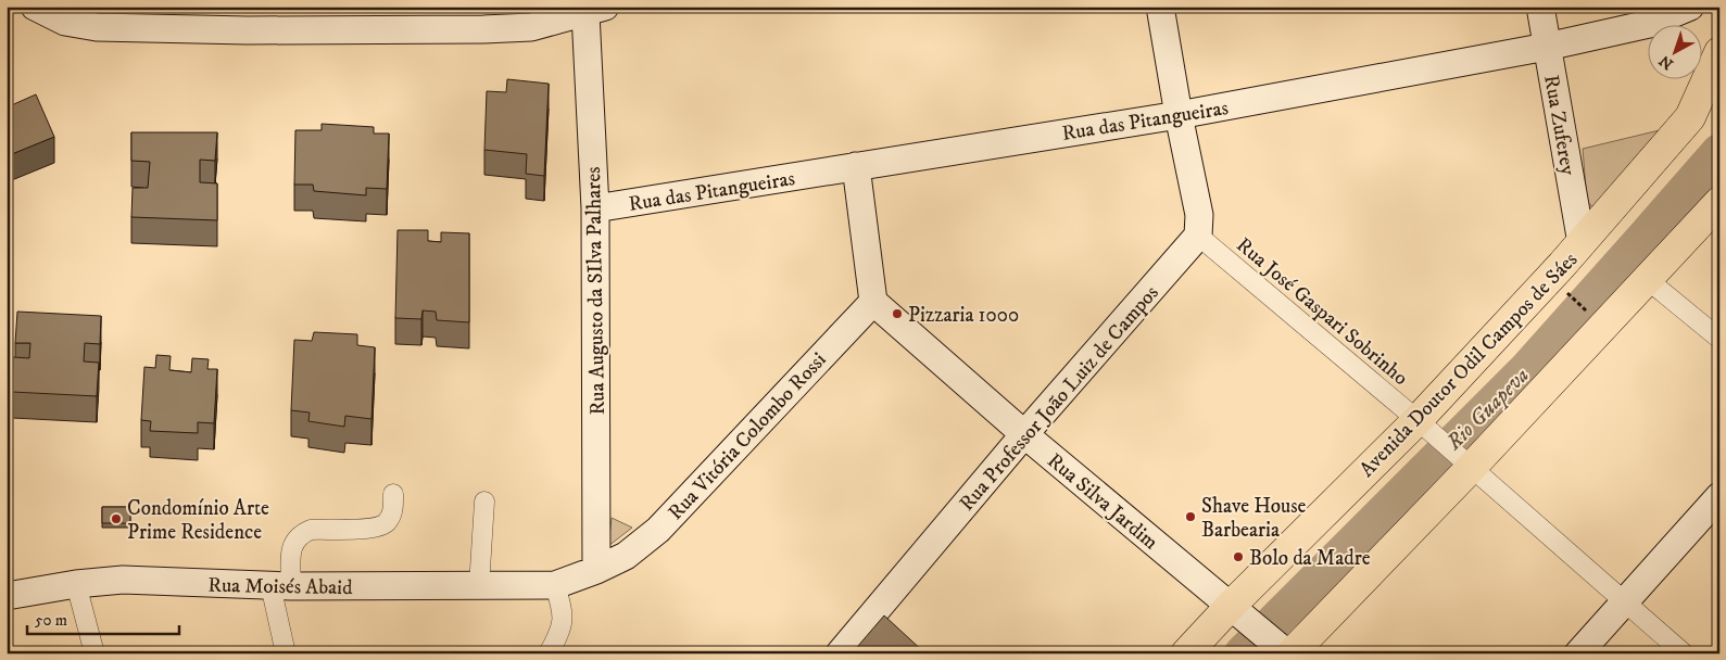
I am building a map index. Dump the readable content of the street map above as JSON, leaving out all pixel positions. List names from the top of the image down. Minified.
{"streets":{"main road":["Avenida Doutor Odil Campos de Sáes"],"street":["Rua das Pitangueiras","Rua Zuferey","Rua Augusto da SIlva Palhares","Rua José Gaspari Sobrinho","Rua Professor João Luiz de Campos","Rua Vitória Colombo Rossi","Rua Silva Jardim","Rua Moisés Abaid"]},"crossings":[["Rua das Pitangueiras","Rua Zuferey"],["Rua das Pitangueiras","Rua Augusto da SIlva Palhares"],["Rua Zuferey","Avenida Doutor Odil Campos de Sáes"],["Rua Augusto da SIlva Palhares","Rua Vitória Colombo Rossi"],["Rua José Gaspari Sobrinho","Avenida Doutor Odil Campos de Sáes"],["Rua José Gaspari Sobrinho","Rua Professor João Luiz de Campos"],["Avenida Doutor Odil Campos de Sáes","Rua Silva Jardim"],["Rua Professor João Luiz de Campos","Rua Silva Jardim"],["Rua Vitória Colombo Rossi","Rua Silva Jardim"],["Rua Vitória Colombo Rossi","Rua Moisés Abaid"]],"water":["Rio Guapeva"],"places":["Pizzaria 1000","Shave House Barbearia","Condomínio Arte Prime Residence","Bolo da Madre"],"scale_bar":"50 m","north":"bottom left"}
